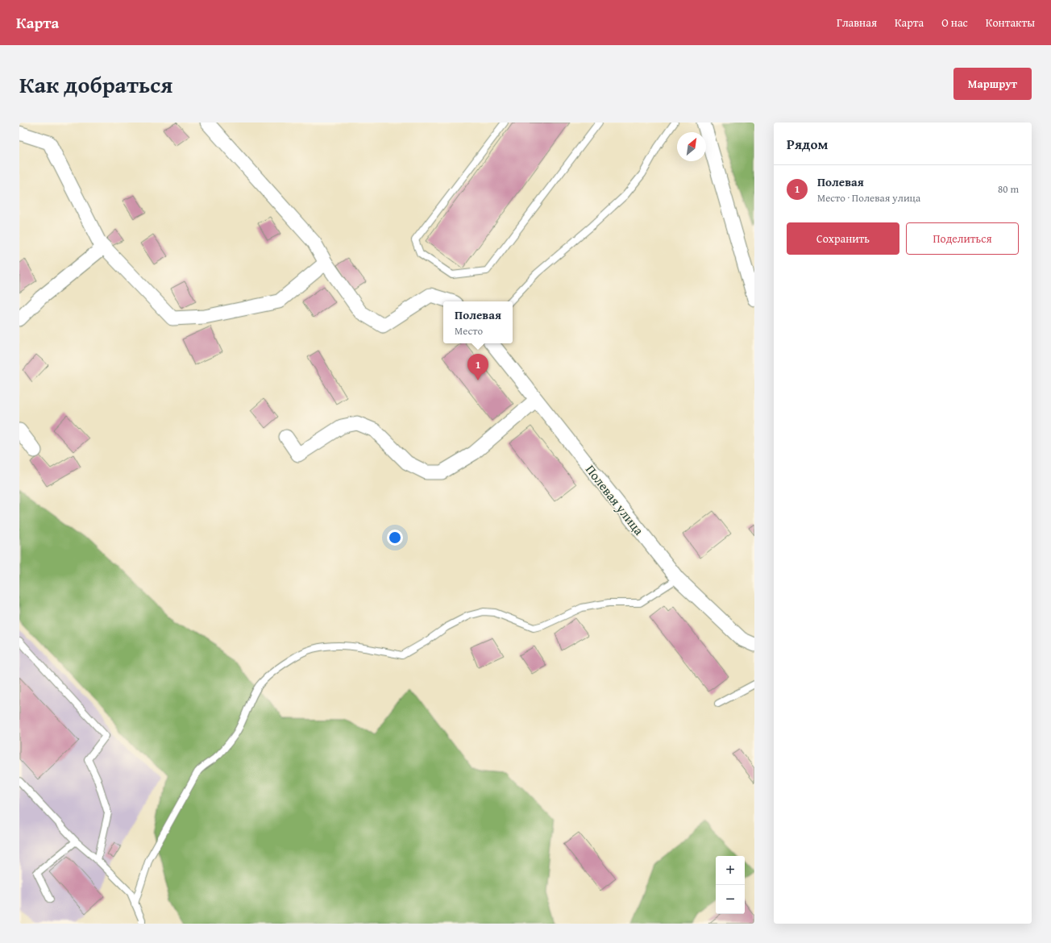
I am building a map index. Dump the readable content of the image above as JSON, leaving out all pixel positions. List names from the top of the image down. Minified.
{"streets":{"street":["Полевая улица"]},"north":"top right","page":{"header":"Карта","nav":["Главная","Карта","О нас","Контакты"],"title":"Как добраться","buttons":["Маршрут",["Сохранить","Поделиться"]],"heading":"Рядом","list":[{"mark":"1","name":"Полевая","note":"Место · Полевая улица","value":"80 m"}],"popup":["Полевая","Место"],"pins":"1","map_buttons":["+","−"]}}
